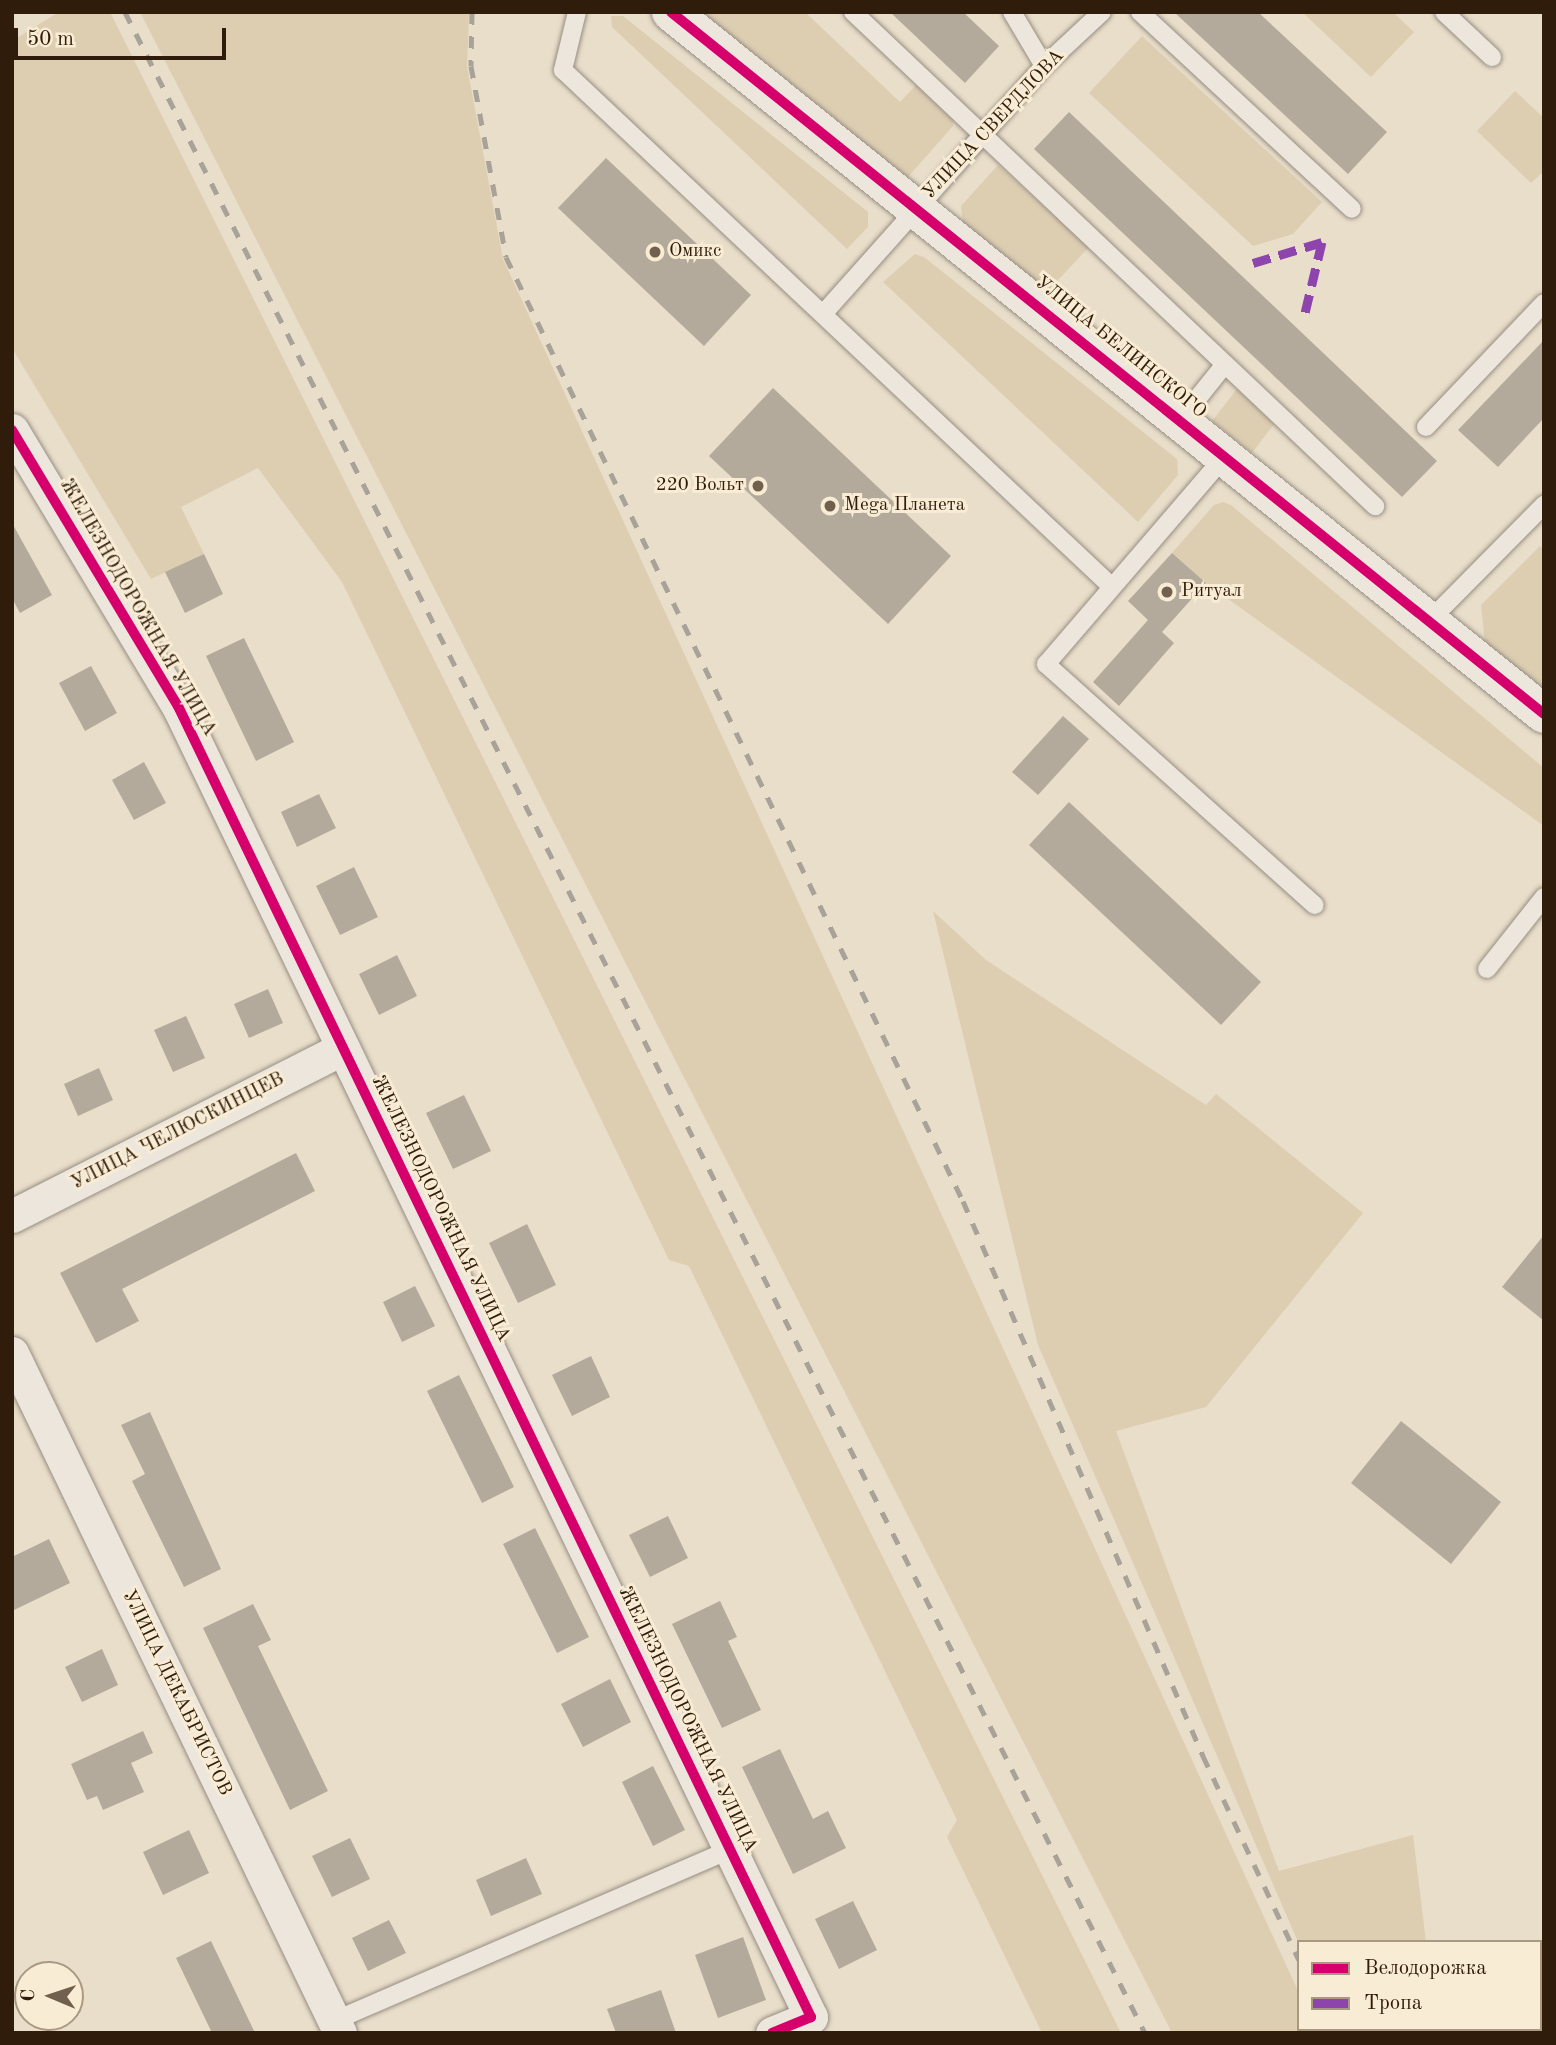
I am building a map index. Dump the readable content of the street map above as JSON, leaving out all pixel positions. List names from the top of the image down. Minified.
{"streets":{"street":["УЛИЦА БЕЛИНСКОГО","ЖЕЛЕЗНОДОРОЖНАЯ УЛИЦА","УЛИЦА ЧЕЛЮСКИНЦЕВ","УЛИЦА ДЕКАБРИСТОВ"],"lane":["УЛИЦА СВЕРДЛОВА"]},"crossings":[["УЛИЦА СВЕРДЛОВА","УЛИЦА БЕЛИНСКОГО"],["ЖЕЛЕЗНОДОРОЖНАЯ УЛИЦА","УЛИЦА ЧЕЛЮСКИНЦЕВ"]],"places":["Омикс","220 Вольт","Mega Планета","Ритуал"],"legend":["Велодорожка","Тропа"],"scale_bar":"50 m","north":"left"}
